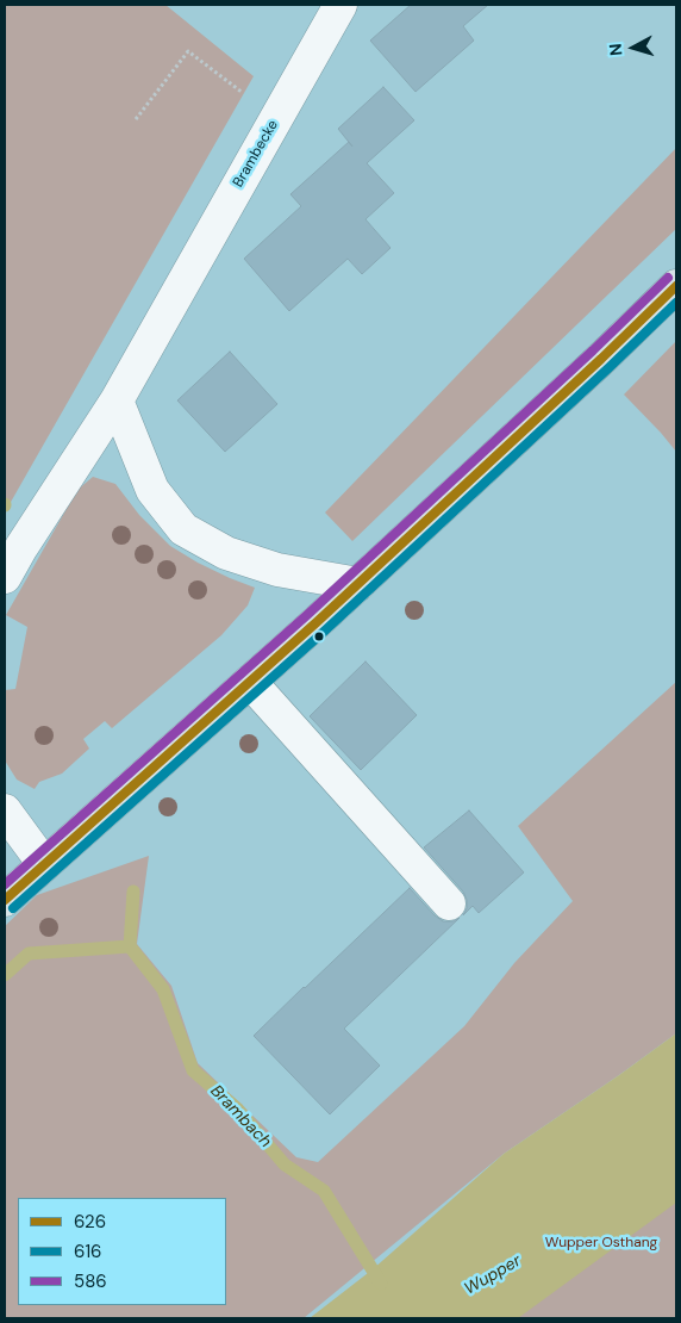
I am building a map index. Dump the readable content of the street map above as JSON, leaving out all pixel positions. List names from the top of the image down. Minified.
{"streets":{"street":["Brambecke"]},"water":["Brambach","Wupper"],"parks":["Wupper Osthang"],"lines":["transit line 586","transit line 626","transit line 616"],"legend":["626","616","586"],"north":"left"}
